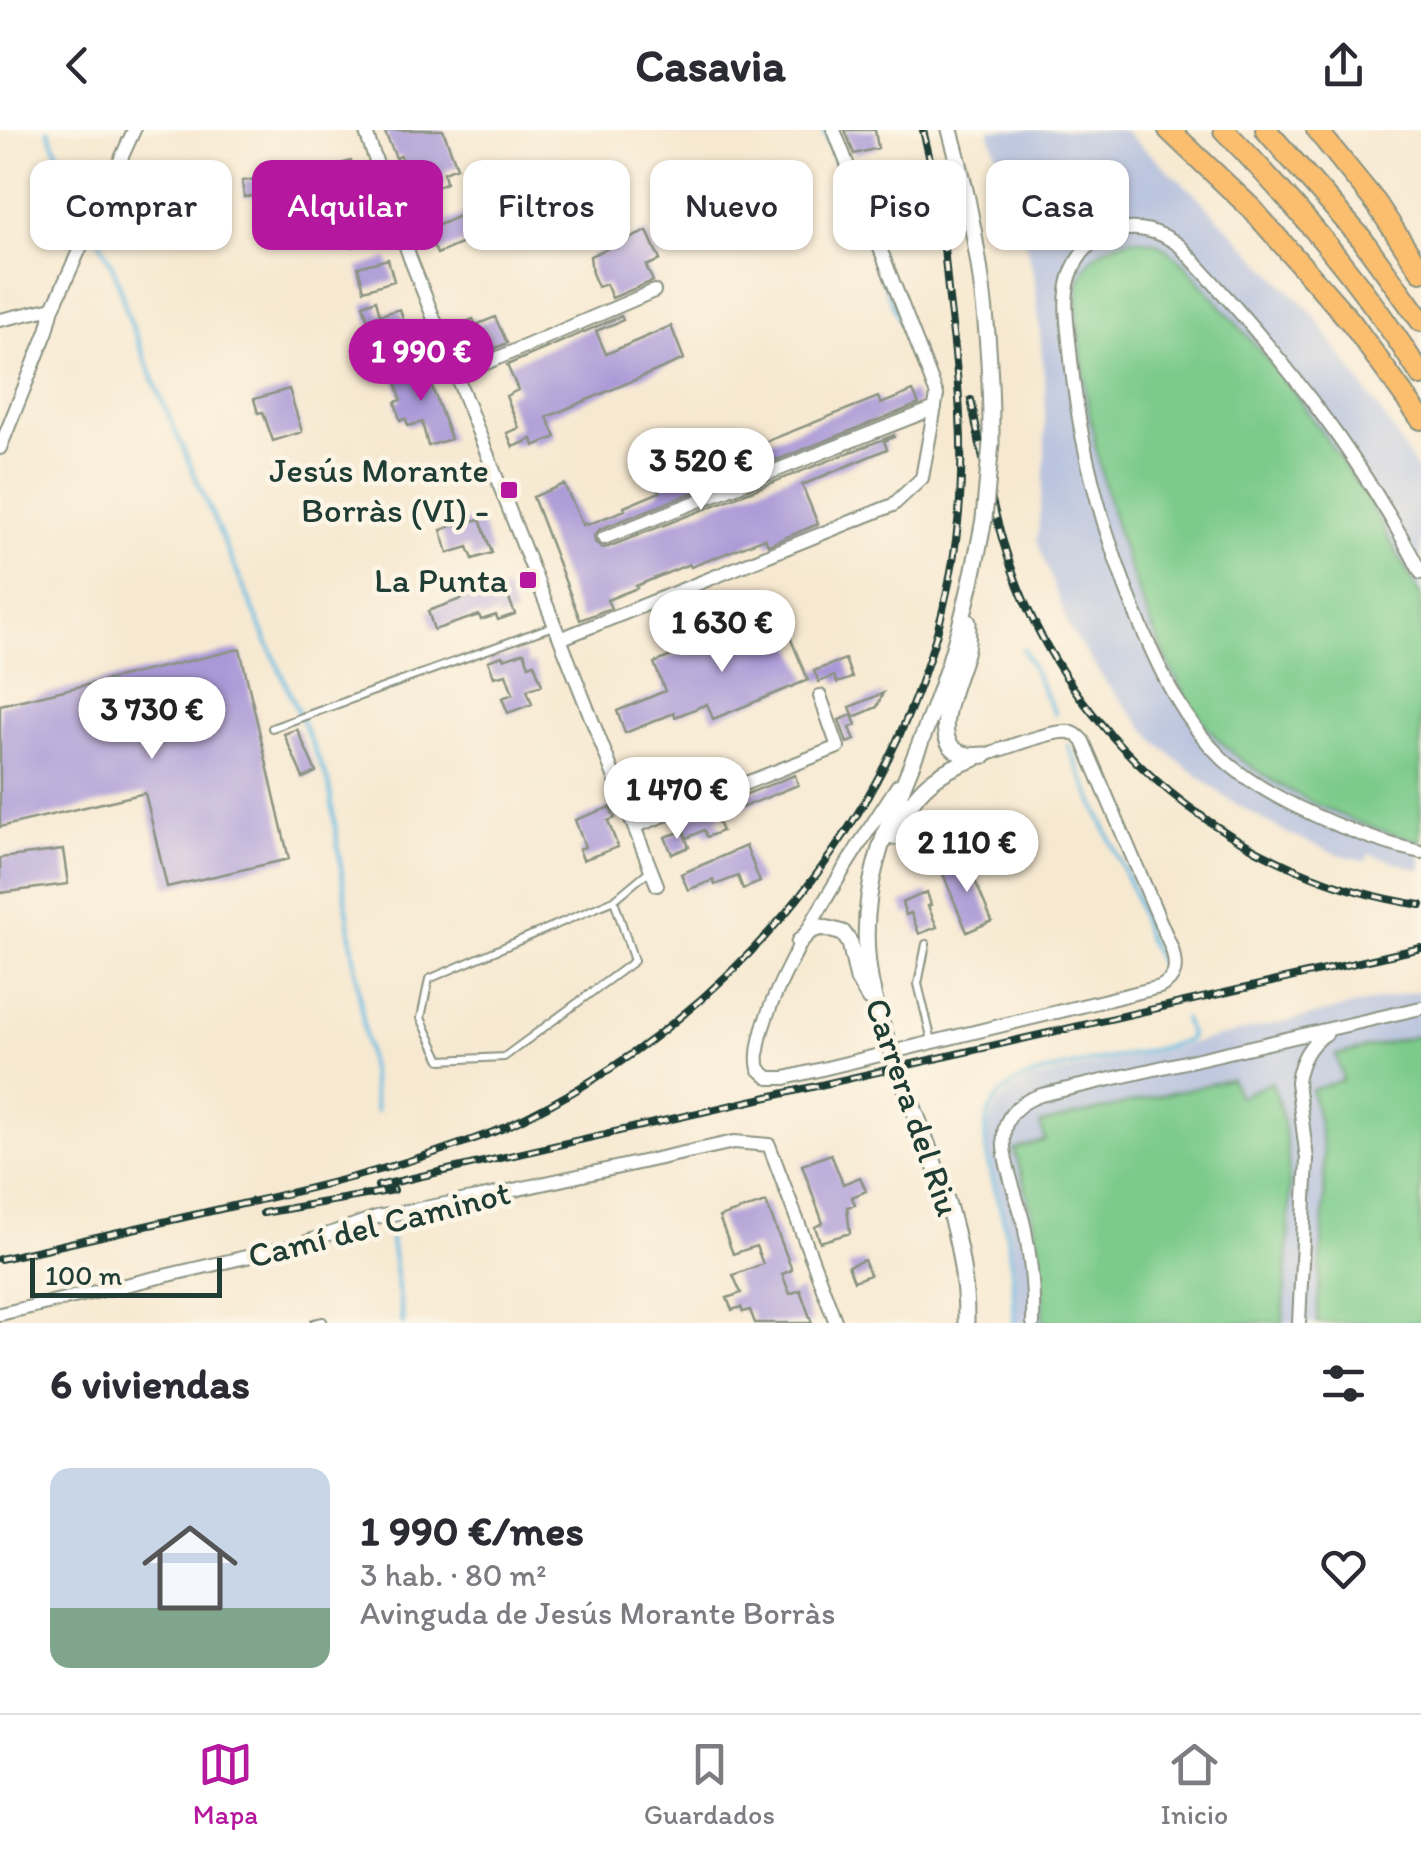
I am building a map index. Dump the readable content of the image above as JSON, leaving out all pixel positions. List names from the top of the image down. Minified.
{"streets":{"street":["Carrera del Riu","Camí del Caminot"]},"places":{"transit":["Jesús Morante Borràs (VI) -","La Punta"]},"scale_bar":"100 m","page":{"header":"Casavia","chip":["Comprar","Alquilar","Filtros","Nuevo","Piso","Casa"],"price":["1 990 €","3 520 €","1 630 €","3 730 €","1 470 €","2 110 €"],"scale":"100 m","heading":"6 viviendas","list":[{"name":"1 990 €/mes","note":"3 hab. · 80 m² · Avinguda de Jesús Morante Borràs"}],"tabs":["Mapa","Guardados","Inicio"]}}
